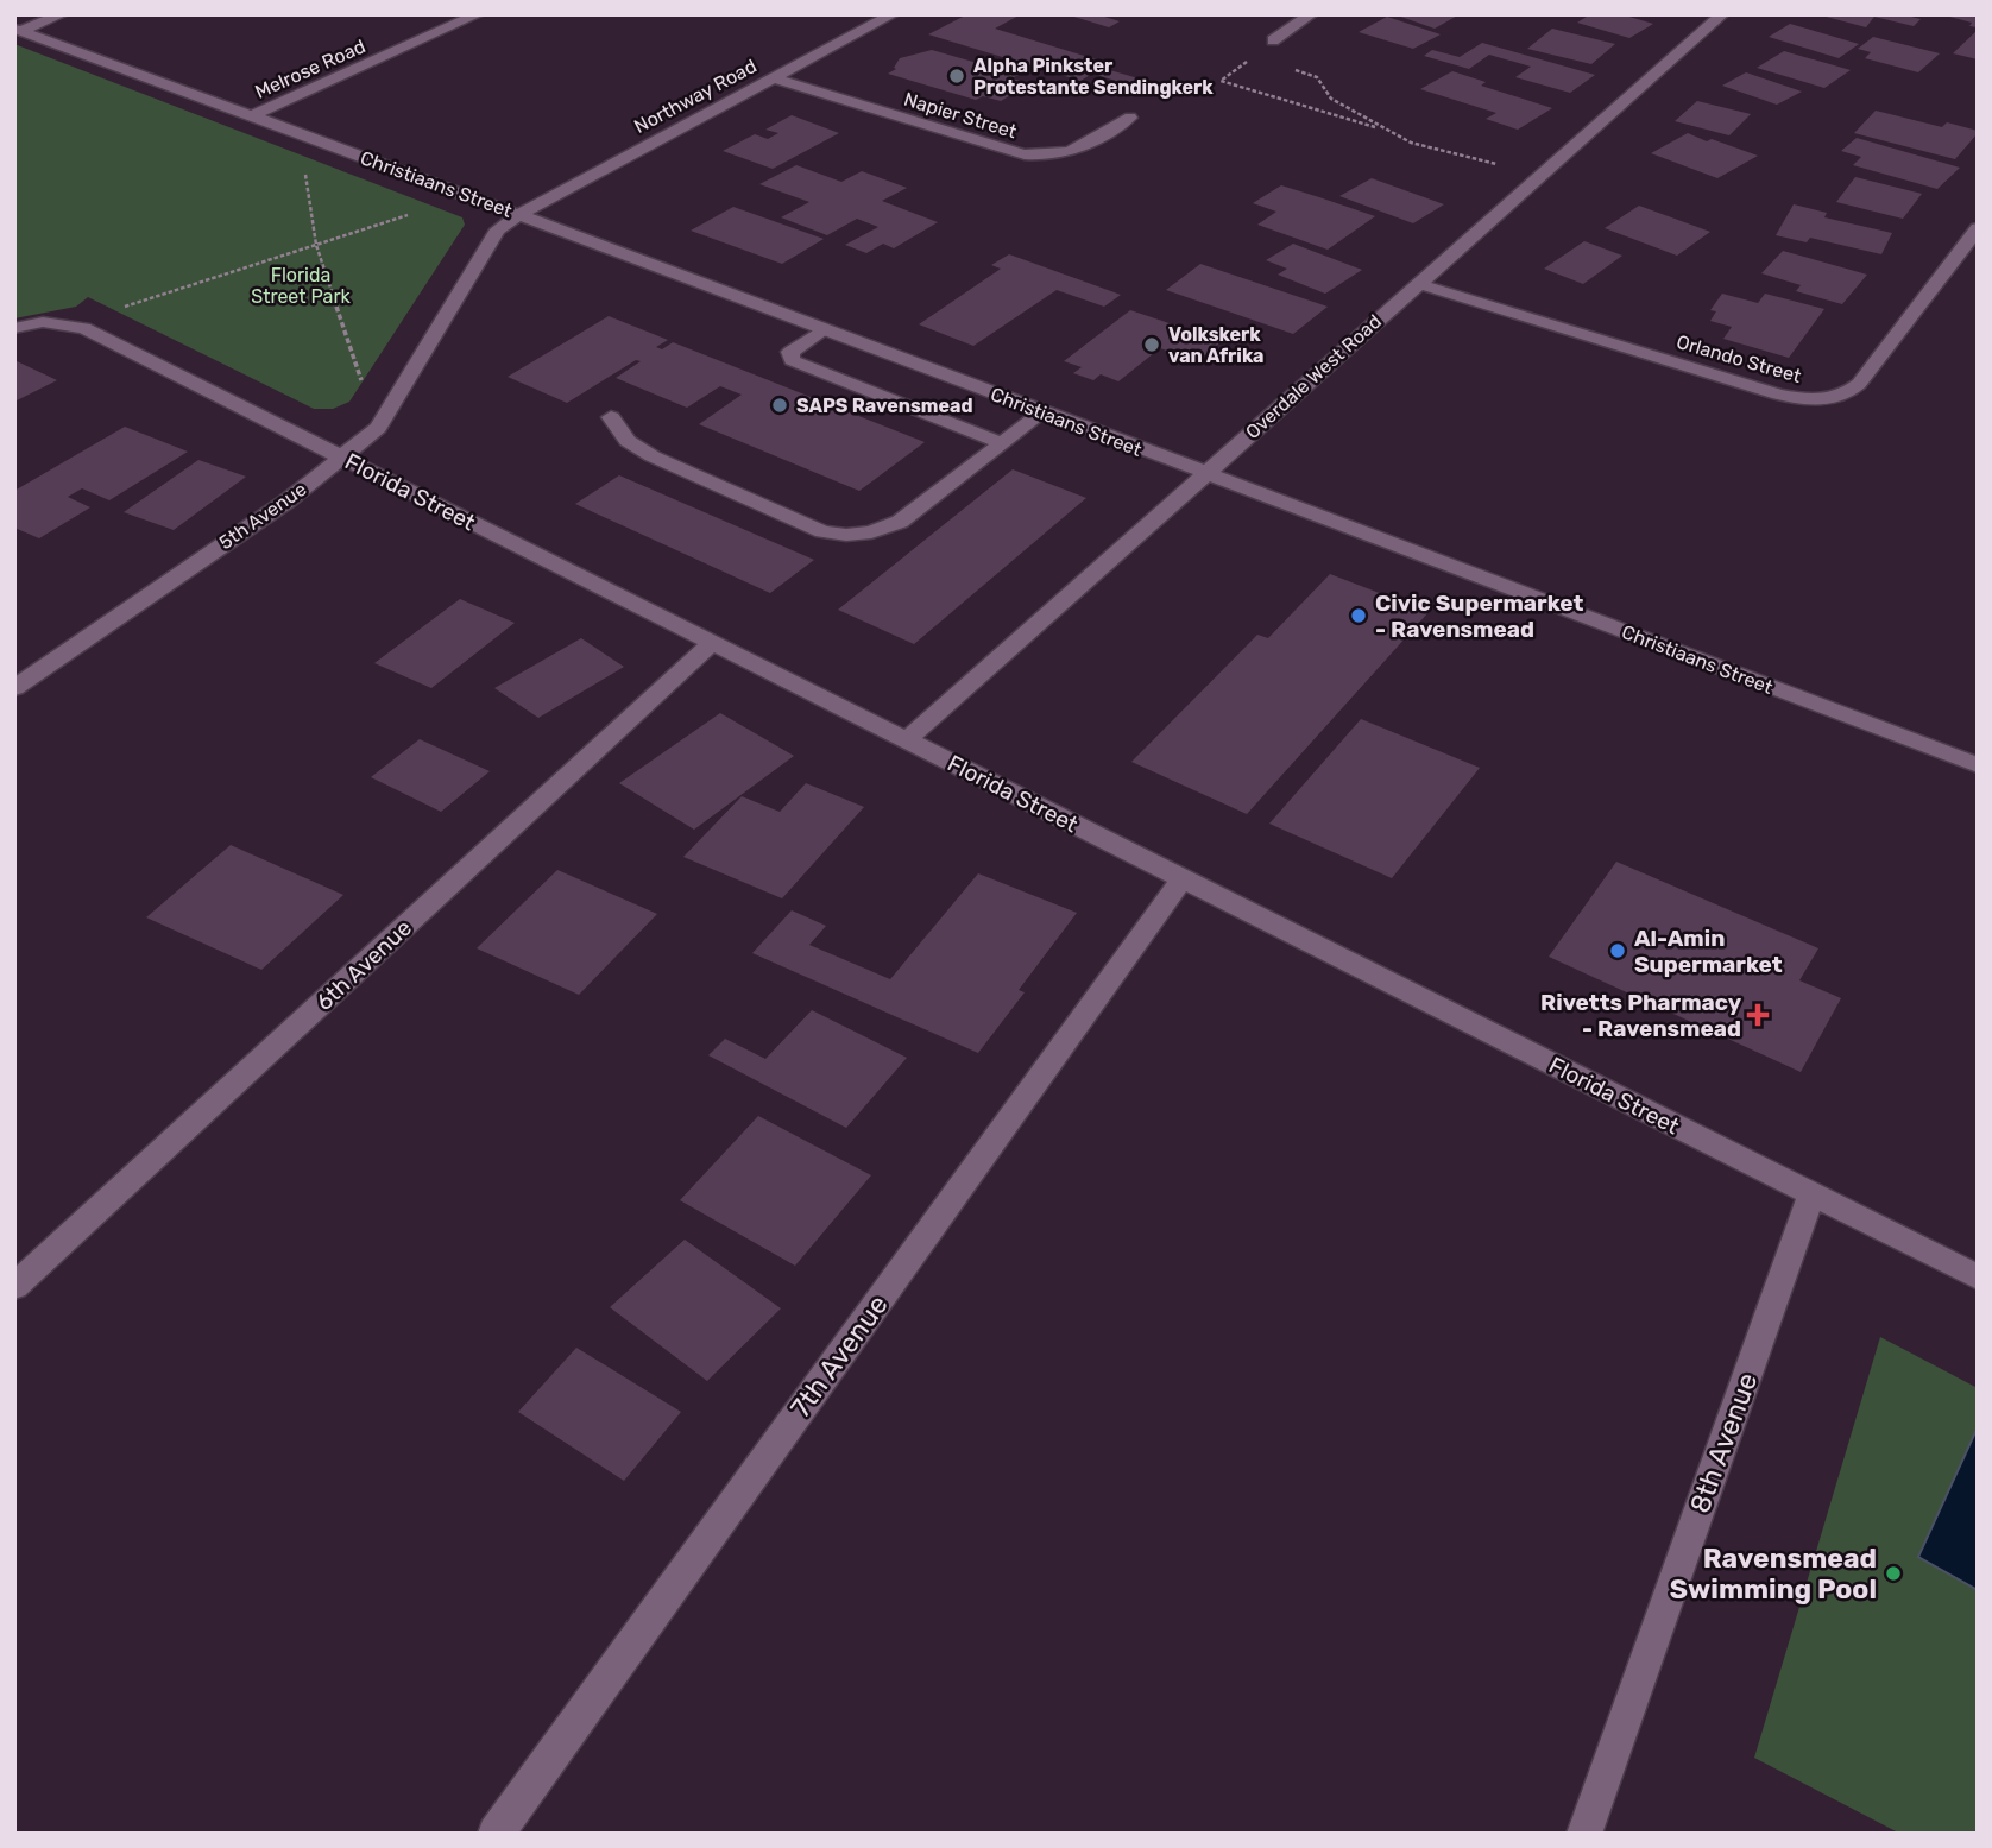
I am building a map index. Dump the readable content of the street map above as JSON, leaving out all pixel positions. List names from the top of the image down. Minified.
{"streets":{"street":["Melrose Road","Northway Road","Napier Street","Christiaans Street","Orlando Street","Overdale West Road","Florida Street","5th Avenue","6th Avenue","7th Avenue","8th Avenue"]},"crossings":[["Melrose Road","Christiaans Street"],["Northway Road","Napier Street"],["Northway Road","Christiaans Street"],["Northway Road","5th Avenue"],["Christiaans Street","Overdale West Road"],["Christiaans Street","5th Avenue"],["Orlando Street","Overdale West Road"],["Overdale West Road","Florida Street"],["Florida Street","5th Avenue"],["Florida Street","6th Avenue"],["Florida Street","7th Avenue"],["Florida Street","8th Avenue"]],"parks":["Florida Street Park"],"places":{"other":["Alpha Pinkster Protestante Sendingkerk","Volkskerk van Afrika","SAPS Ravensmead","Civic Supermarket - Ravensmead","Al-Amin Supermarket","Ravensmead Swimming Pool"],"health":["Rivetts Pharmacy - Ravensmead"]}}
